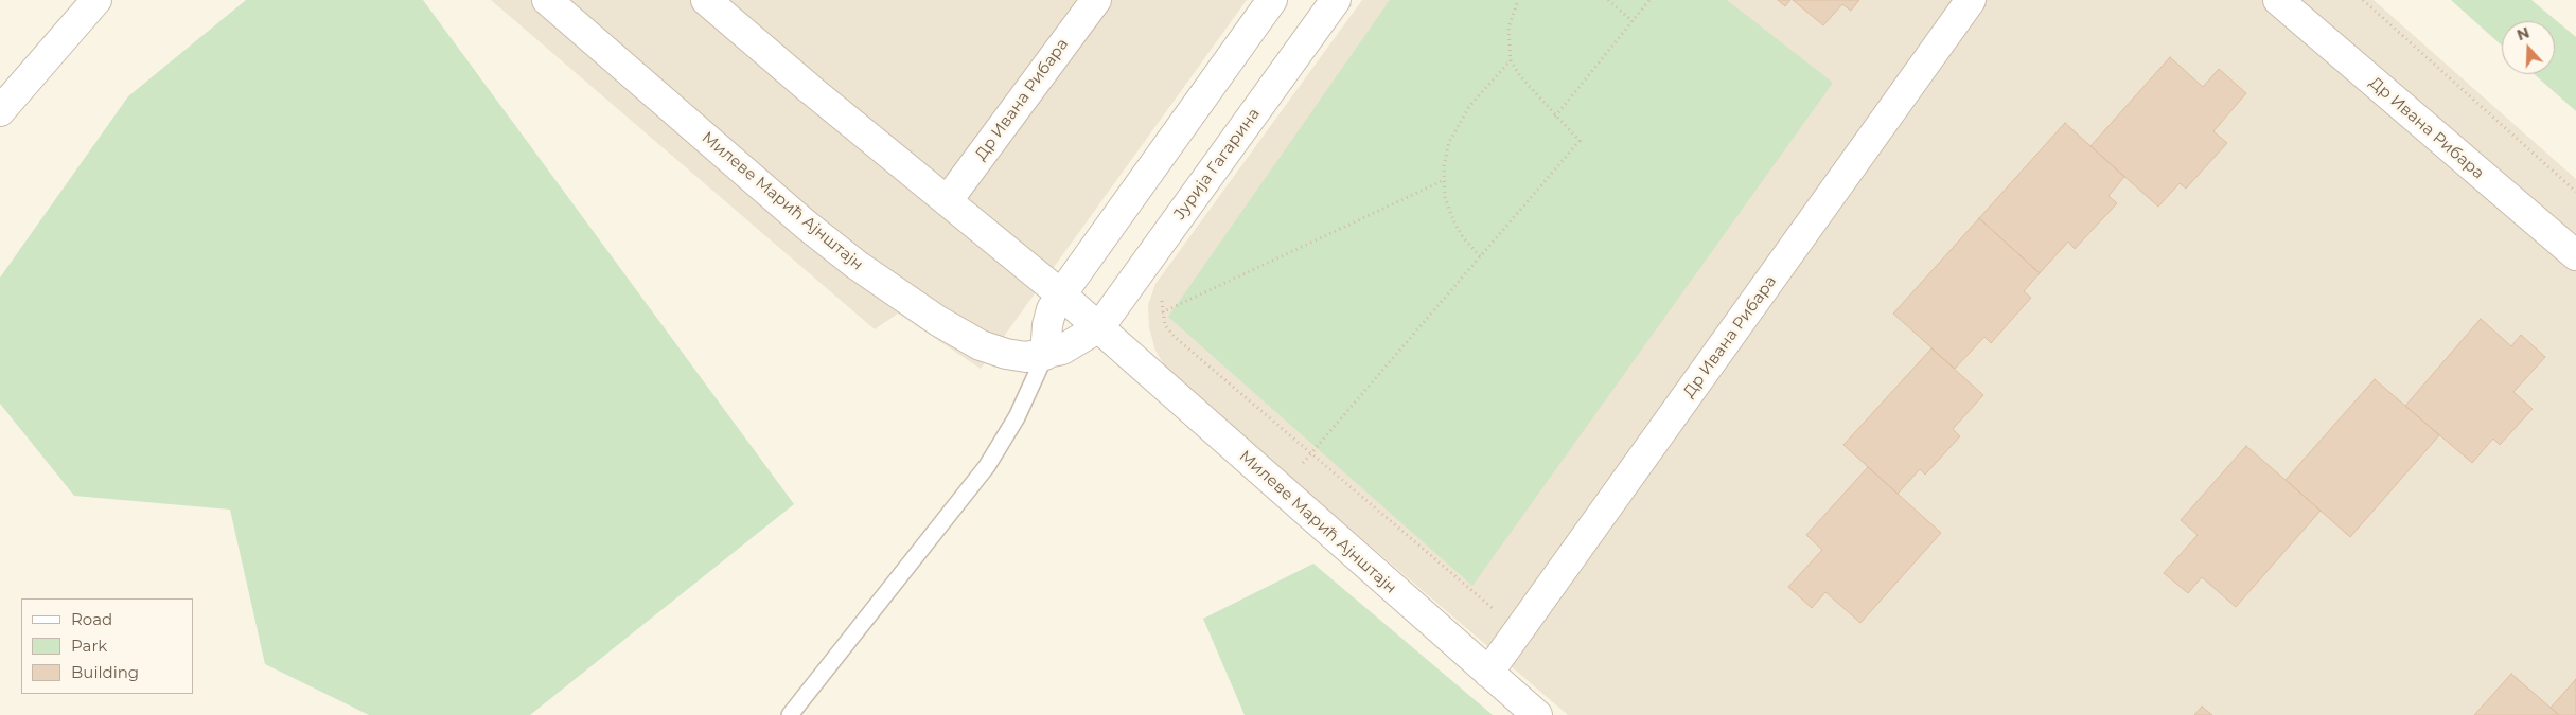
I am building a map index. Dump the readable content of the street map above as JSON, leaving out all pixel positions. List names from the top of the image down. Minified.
{"streets":{"street":["Др Ивана Рибара","Јурија Гагарина","Милеве Марић Ајнштајн"]},"crossings":[["Др Ивана Рибара","Милеве Марић Ајнштајн"],["Јурија Гагарина","Милеве Марић Ајнштајн"]],"legend":["Road","Park","Building"],"north":"top"}
